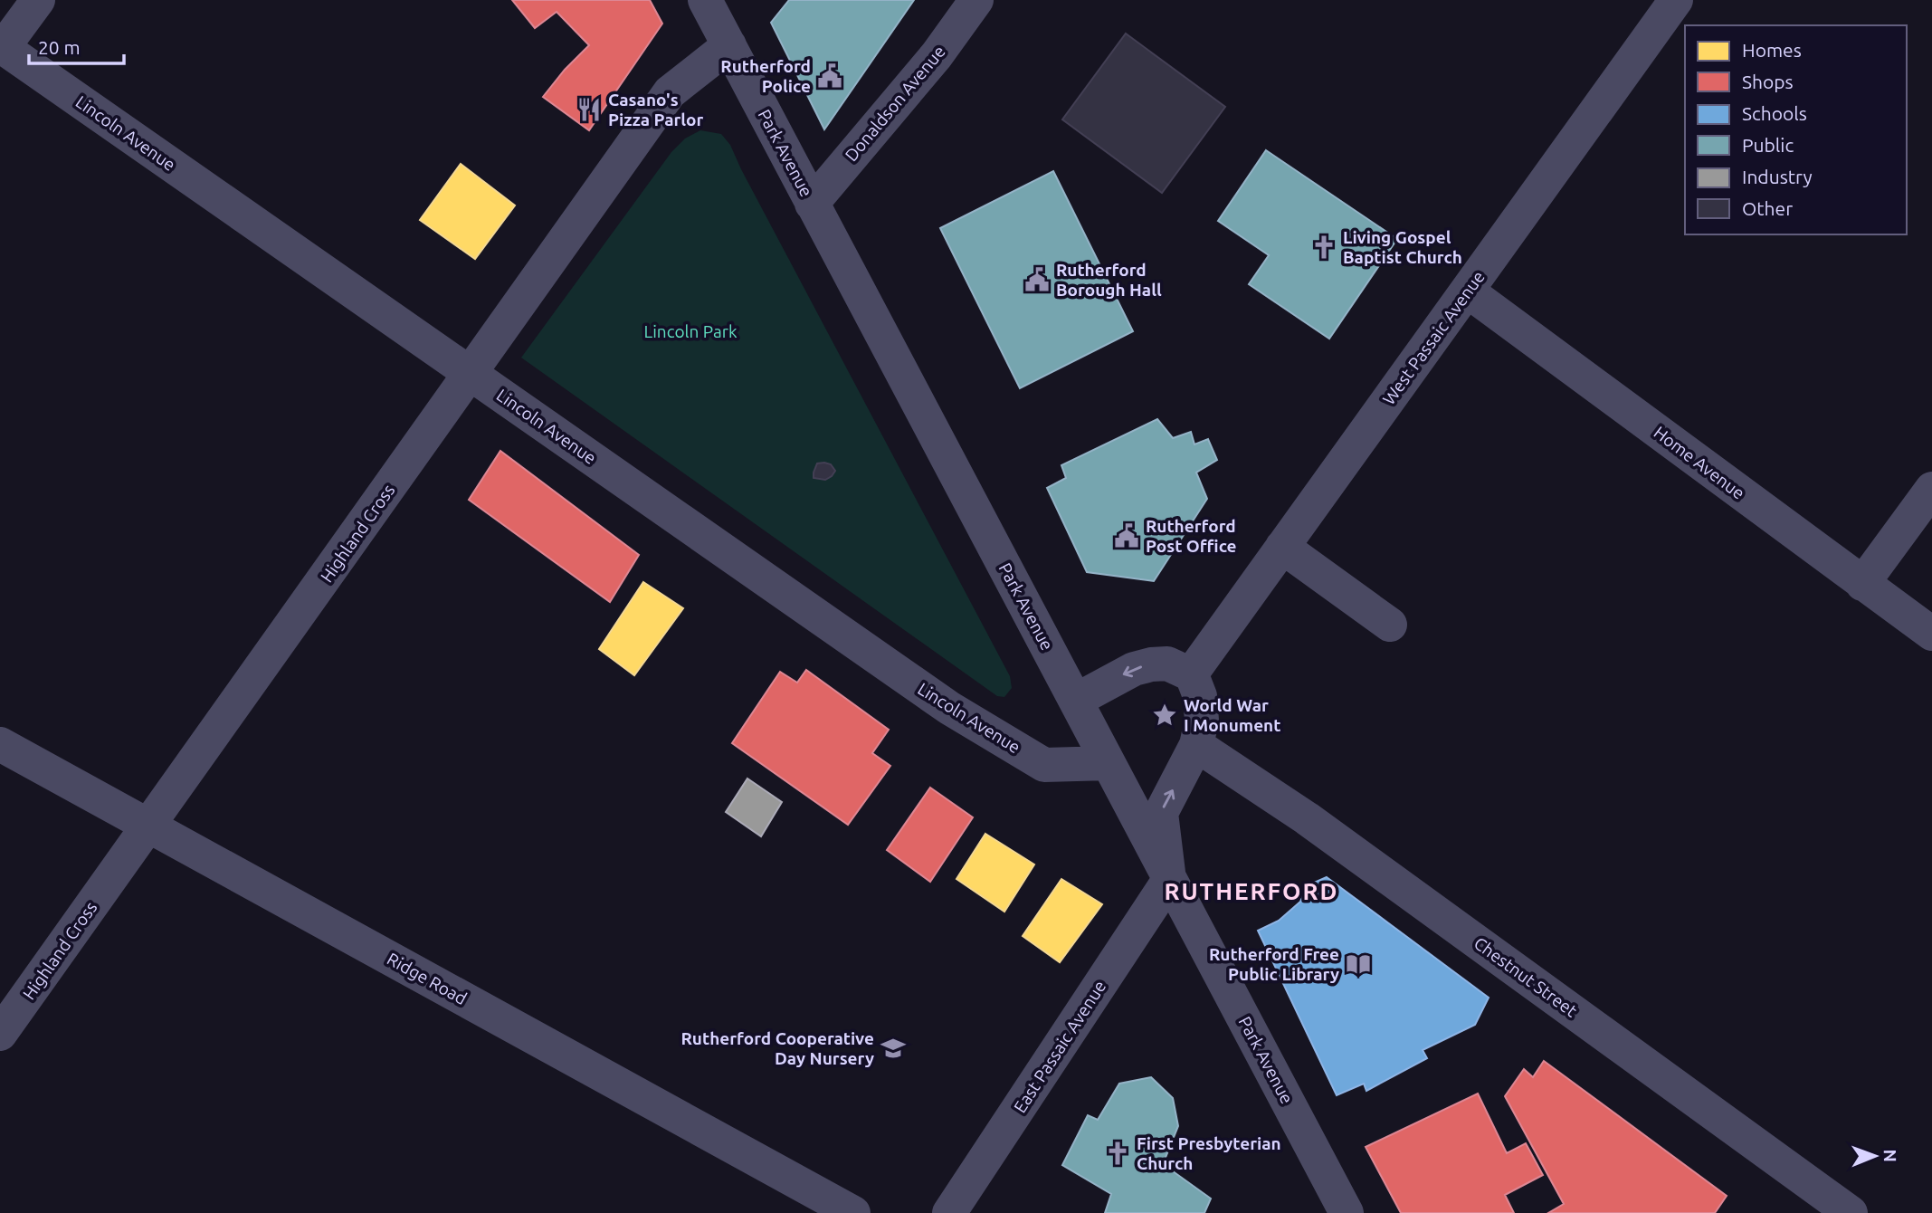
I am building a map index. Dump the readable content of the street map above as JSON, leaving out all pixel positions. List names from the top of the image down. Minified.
{"streets":{"street":["Donaldson Avenue","Lincoln Avenue","Park Avenue","West Passaic Avenue","Home Avenue","Highland Cross","Chestnut Street","Ridge Road","East Passaic Avenue"]},"crossings":[["Donaldson Avenue","Park Avenue"],["Lincoln Avenue","Park Avenue"],["Lincoln Avenue","Highland Cross"],["Park Avenue","Highland Cross"],["Park Avenue","East Passaic Avenue"],["West Passaic Avenue","Home Avenue"],["Highland Cross","Ridge Road"]],"districts":["RUTHERFORD"],"parks":["Lincoln Park"],"places":{"public building":["Rutherford Police","Rutherford Borough Hall","Rutherford Post Office"],"restaurant":["Casano's Pizza Parlor"],"church":["Living Gospel Baptist Church","First Presbyterian Church"],"place":["World War I Monument"],"library":["Rutherford Free Public Library"],"school or university":["Rutherford Cooperative Day Nursery"]},"legend":["Homes","Shops","Schools","Public","Industry","Other"],"scale_bar":"20 m","north":"right"}
